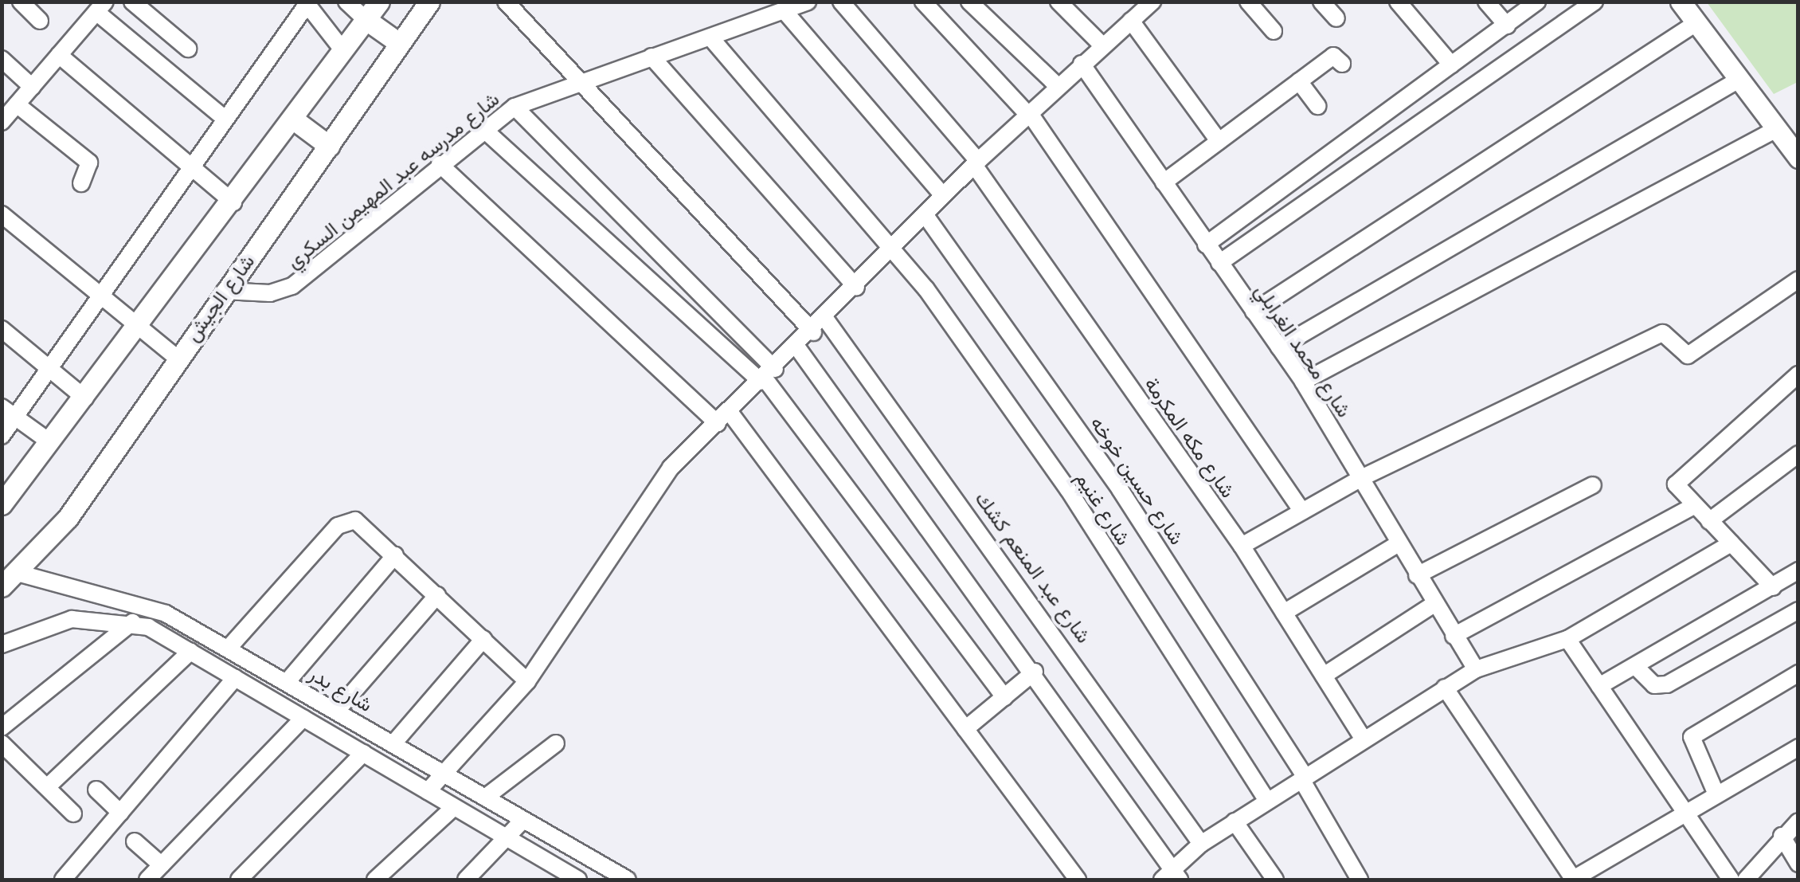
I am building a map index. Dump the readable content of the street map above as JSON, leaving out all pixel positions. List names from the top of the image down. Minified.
{"streets":{"main road":["شارع الجيش"],"street":["شارع مدرسه عبد المهيمن السكري","شارع محمد الغرابلي","شارع مكه المكرمة","شارع حسين خوخه","شارع غنيم","شارع عبد المنعم كشك","شارع بدر"]},"crossings":[["شارع مدرسه عبد المهيمن السكري","شارع الجيش"],["شارع مدرسه عبد المهيمن السكري","شارع غنيم"],["شارع الجيش","شارع بدر"]]}
